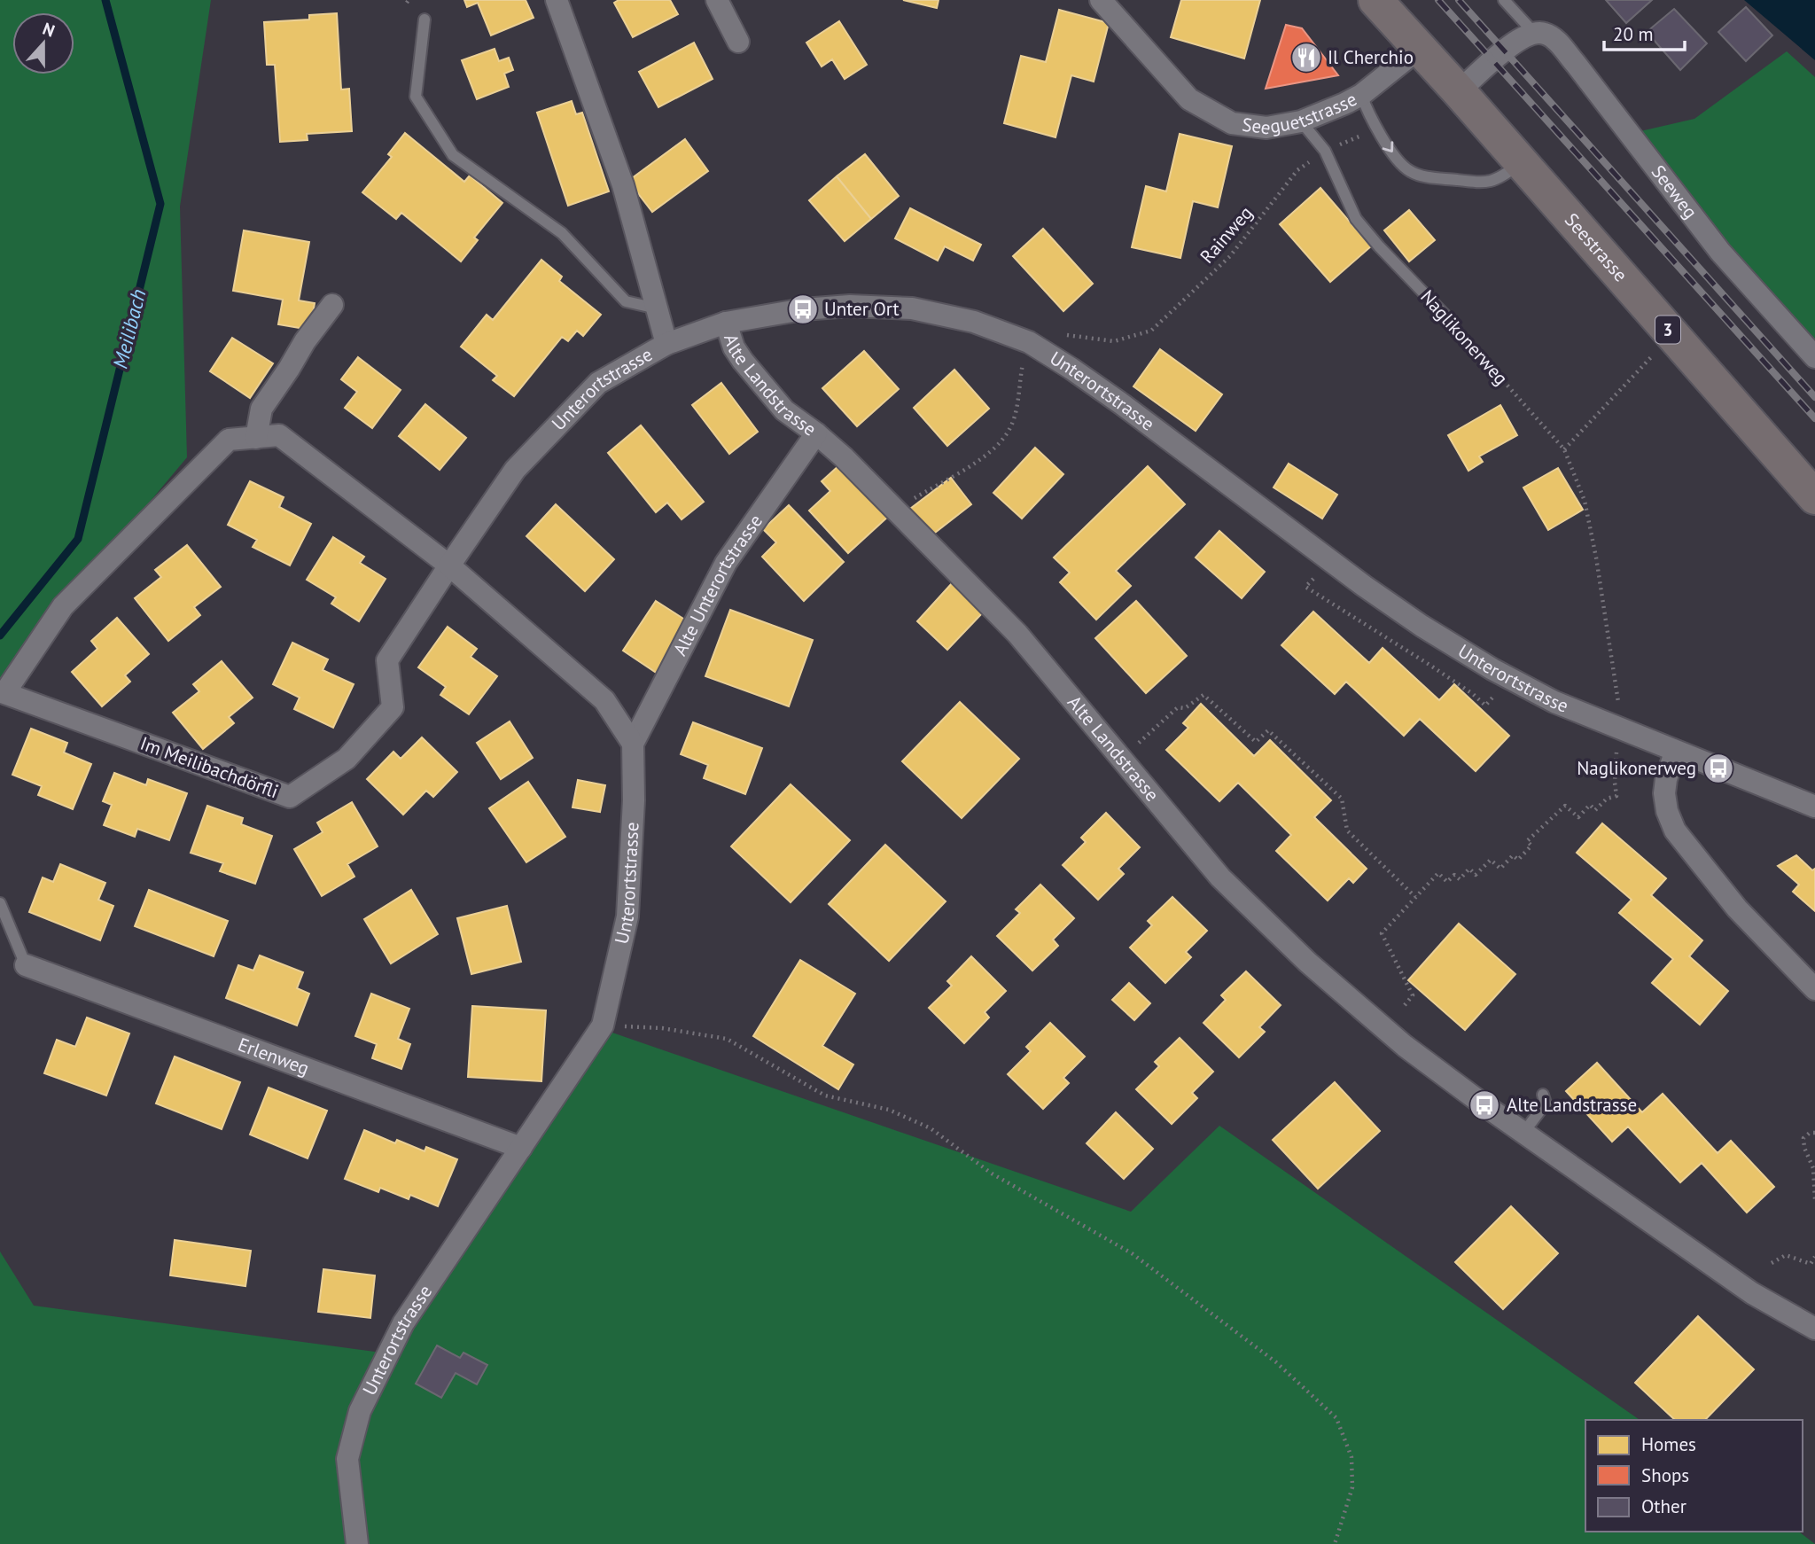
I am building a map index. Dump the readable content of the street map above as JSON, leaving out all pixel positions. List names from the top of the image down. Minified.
{"streets":{"main road":["Seestrasse","3"],"street":["Seeguetstrasse","Seeweg","Alte Landstrasse","Unterortstrasse","Alte Unterortstrasse","Im Meilibachdörfli","Erlenweg"],"lane":["Naglikonerweg"],"path":["Rainweg"]},"crossings":[["Seeguetstrasse","Seestrasse"],["Seeguetstrasse","Naglikonerweg"],["Rainweg","Naglikonerweg"],["Alte Landstrasse","Unterortstrasse"],["Alte Landstrasse","Alte Unterortstrasse"],["Unterortstrasse","Alte Unterortstrasse"],["Unterortstrasse","Im Meilibachdörfli"],["Unterortstrasse","Erlenweg"]],"water":["Meilibach"],"places":{"restaurant":["Il Cherchio"],"bus stop":["Unter Ort","Naglikonerweg","Alte Landstrasse"]},"legend":["Homes","Shops","Other"],"scale_bar":"20 m","north":"top"}
